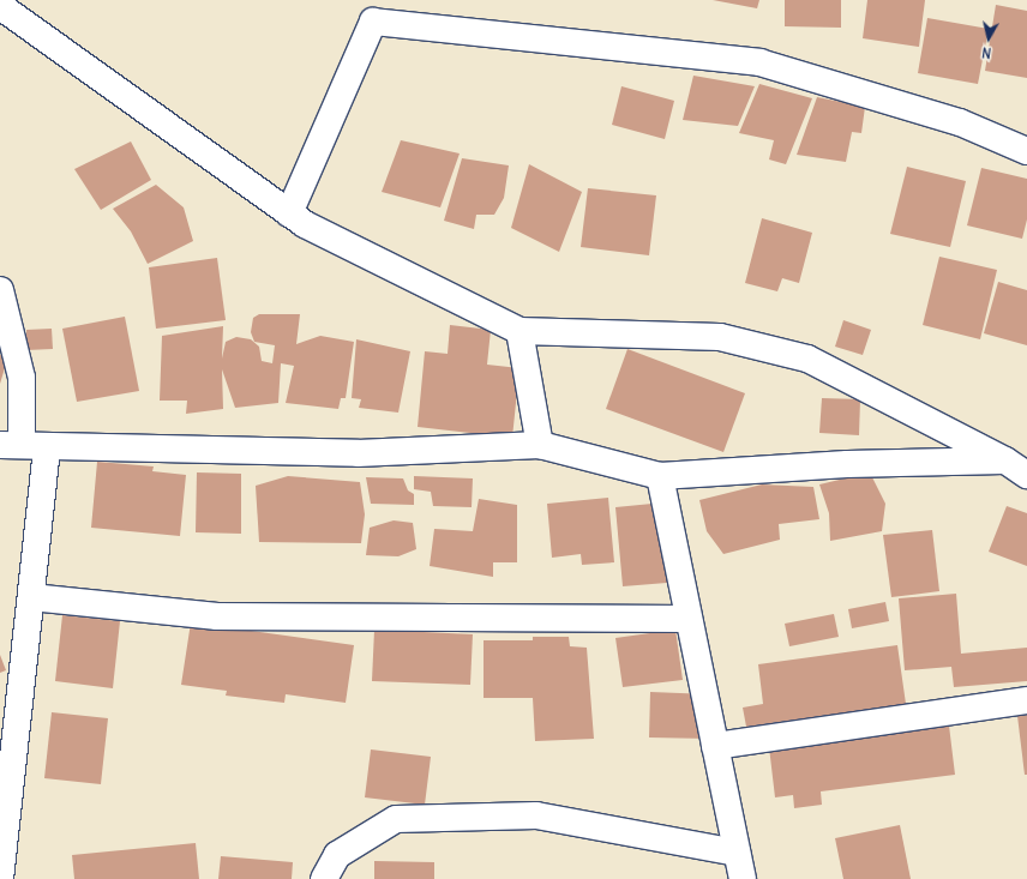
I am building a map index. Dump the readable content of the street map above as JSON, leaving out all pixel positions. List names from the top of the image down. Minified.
{"north":"bottom"}
